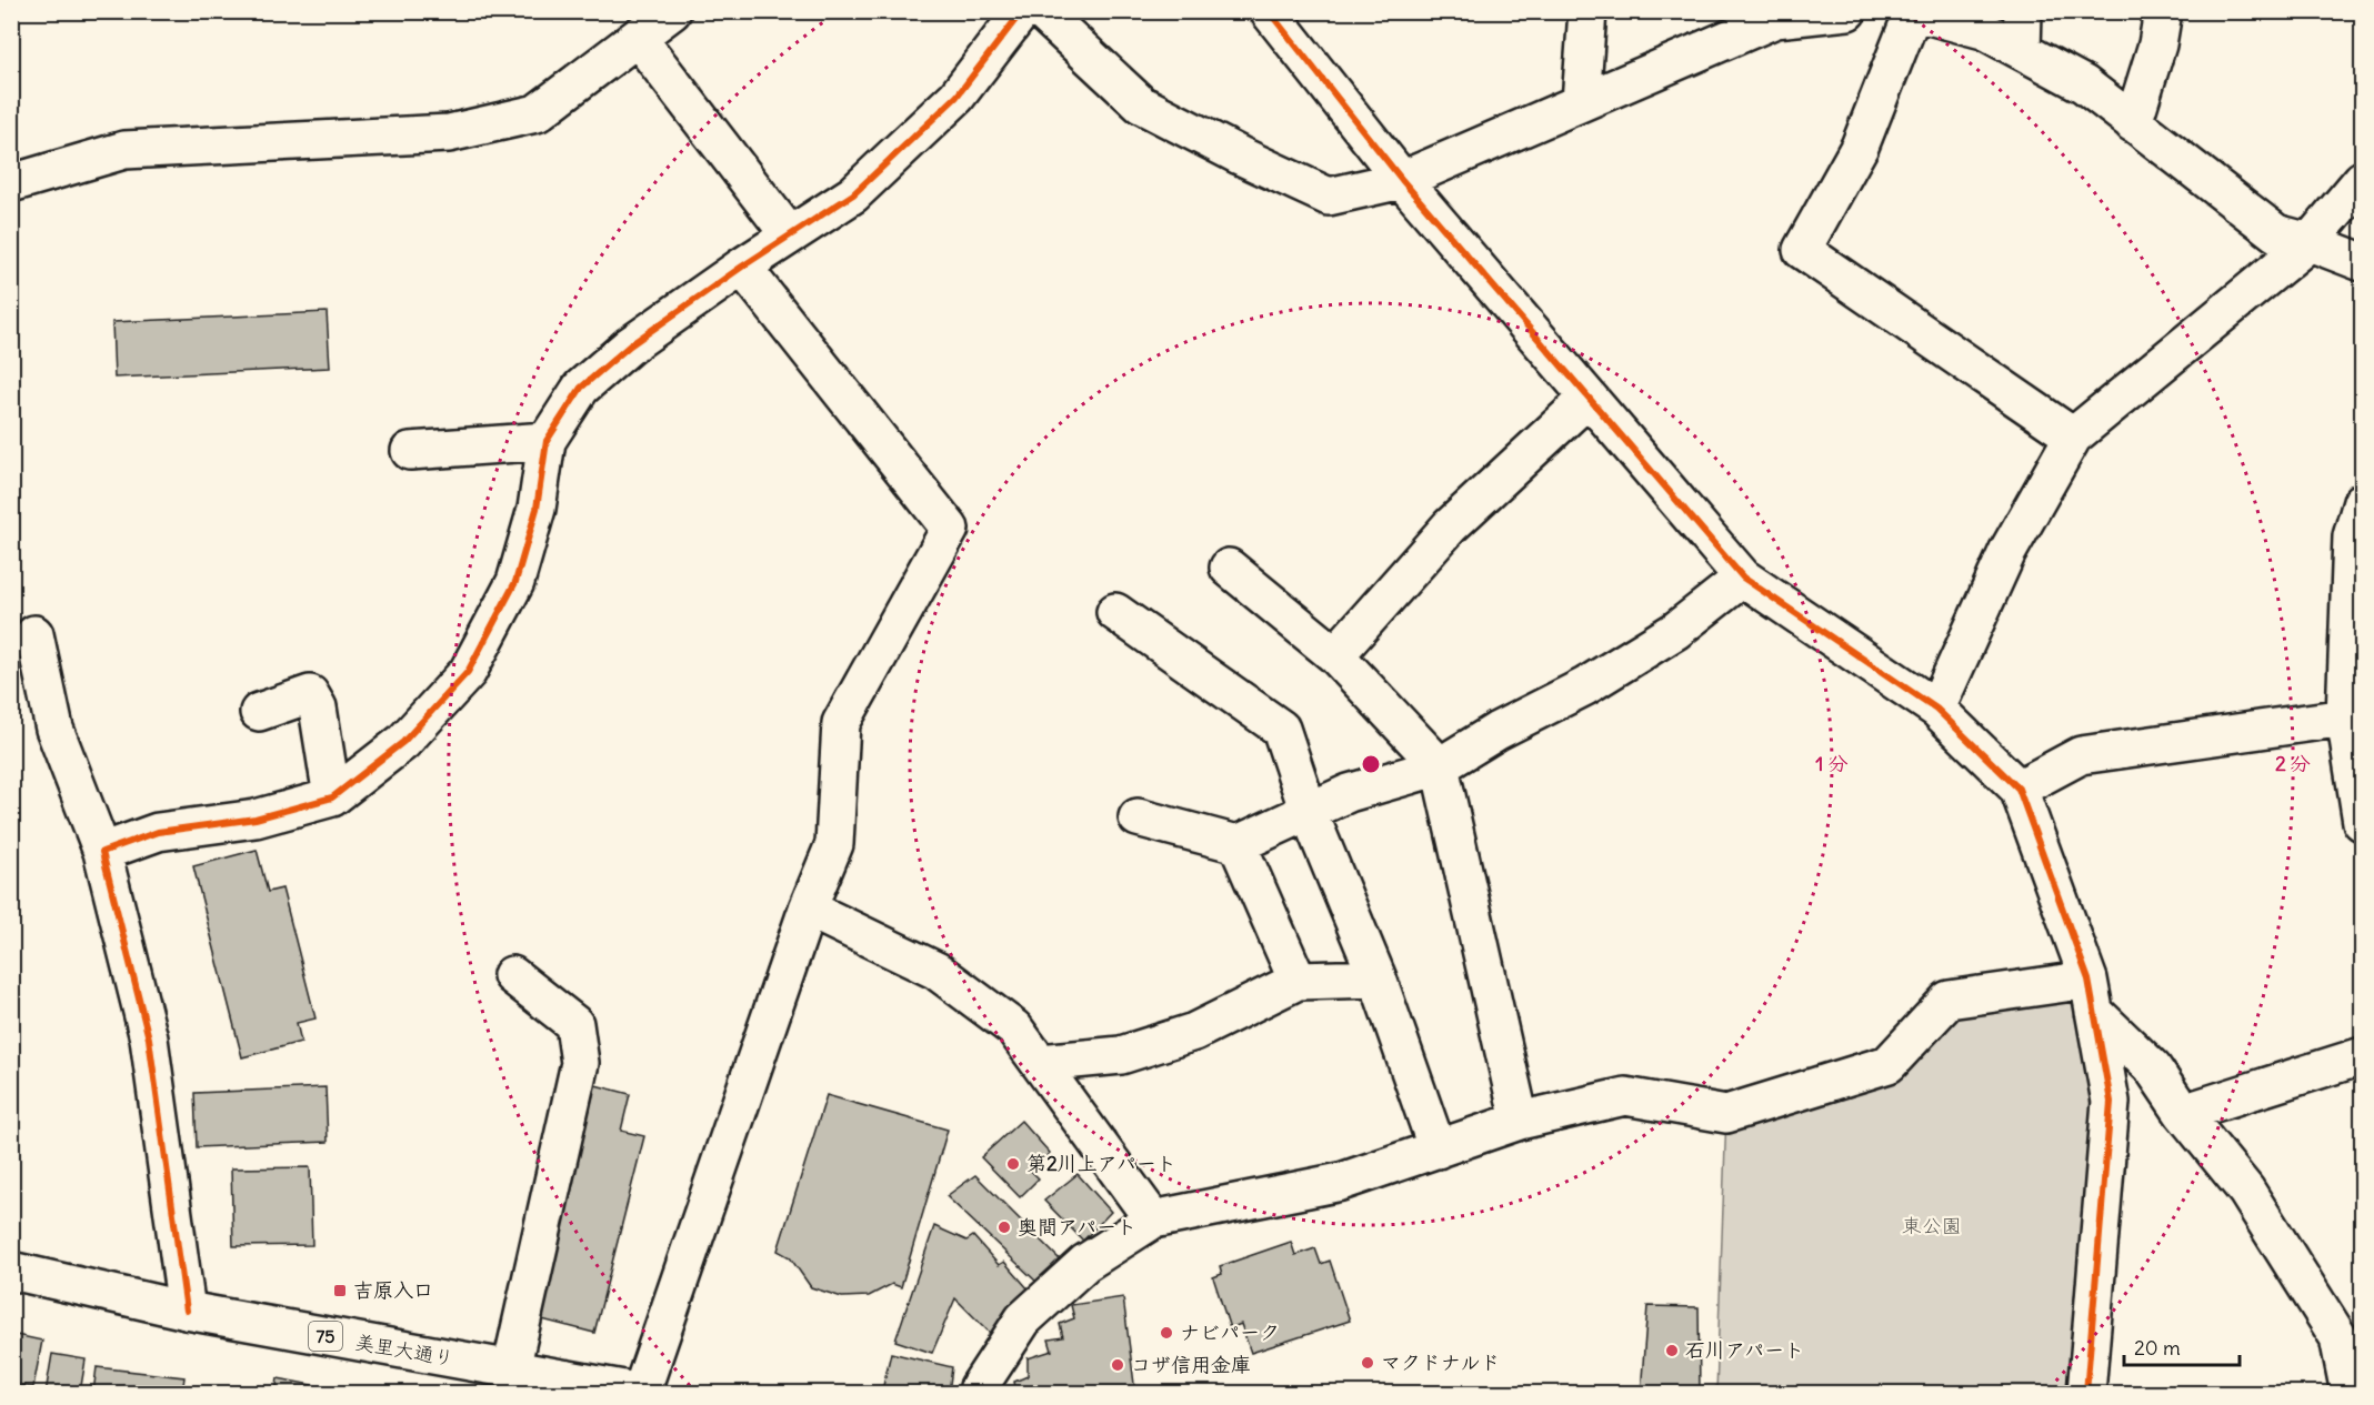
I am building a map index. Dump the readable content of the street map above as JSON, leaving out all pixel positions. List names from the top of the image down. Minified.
{"streets":{"street":["75","美里大通り"]},"parks":["東公園"],"places":{"other":["第2川上アパート","奥間アパート","ナビパーク","石川アパート","マクドナルド","コザ信用金庫"],"transit":["吉原入口"]},"scale_bar":"20 m","rings":["1 分","2 分"]}
